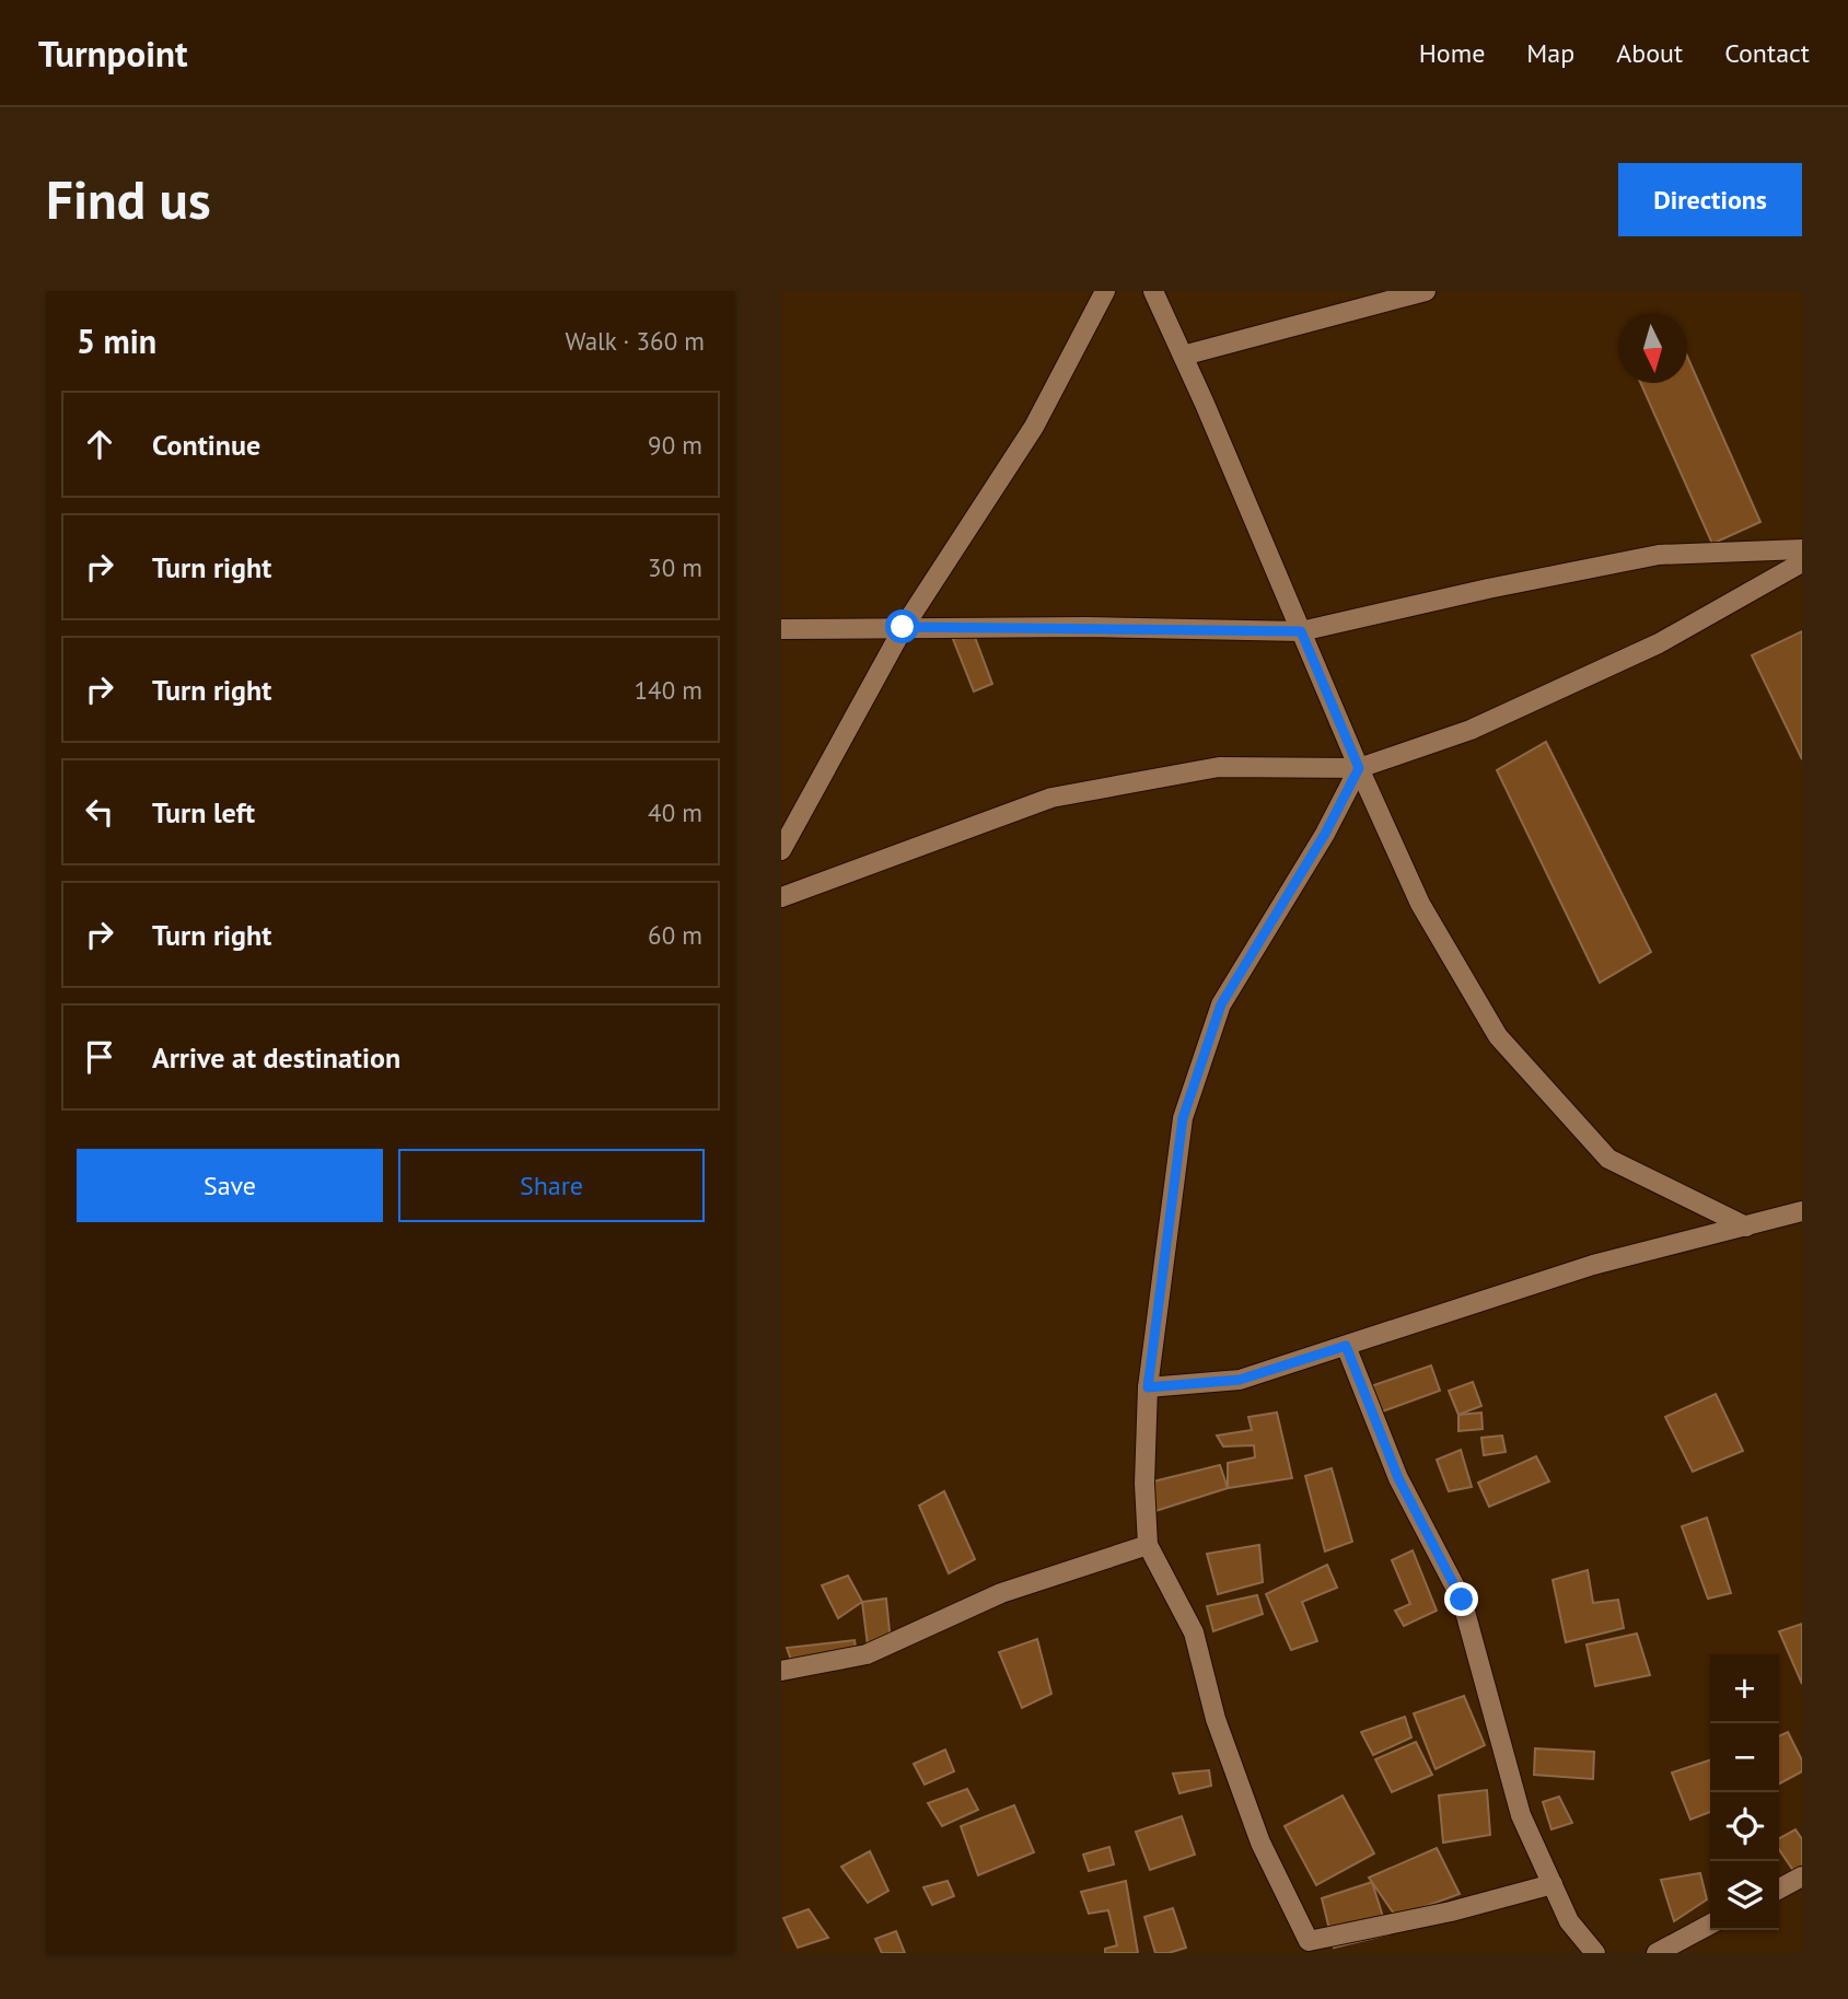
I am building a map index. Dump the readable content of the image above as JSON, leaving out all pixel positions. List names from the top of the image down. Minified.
{"north":"bottom","page":{"header":"Turnpoint","nav":["Home","Map","About","Contact"],"buttons":["Directions",["Save","Share"]],"title":"Find us","heading":["5 min","Walk · 360 m"],"list":[["Continue","90 m"],["Turn right","30 m"],["Turn right","140 m"],["Turn left","40 m"],["Turn right","60 m"],"Arrive at destination"],"map_buttons":["+","−"]}}
